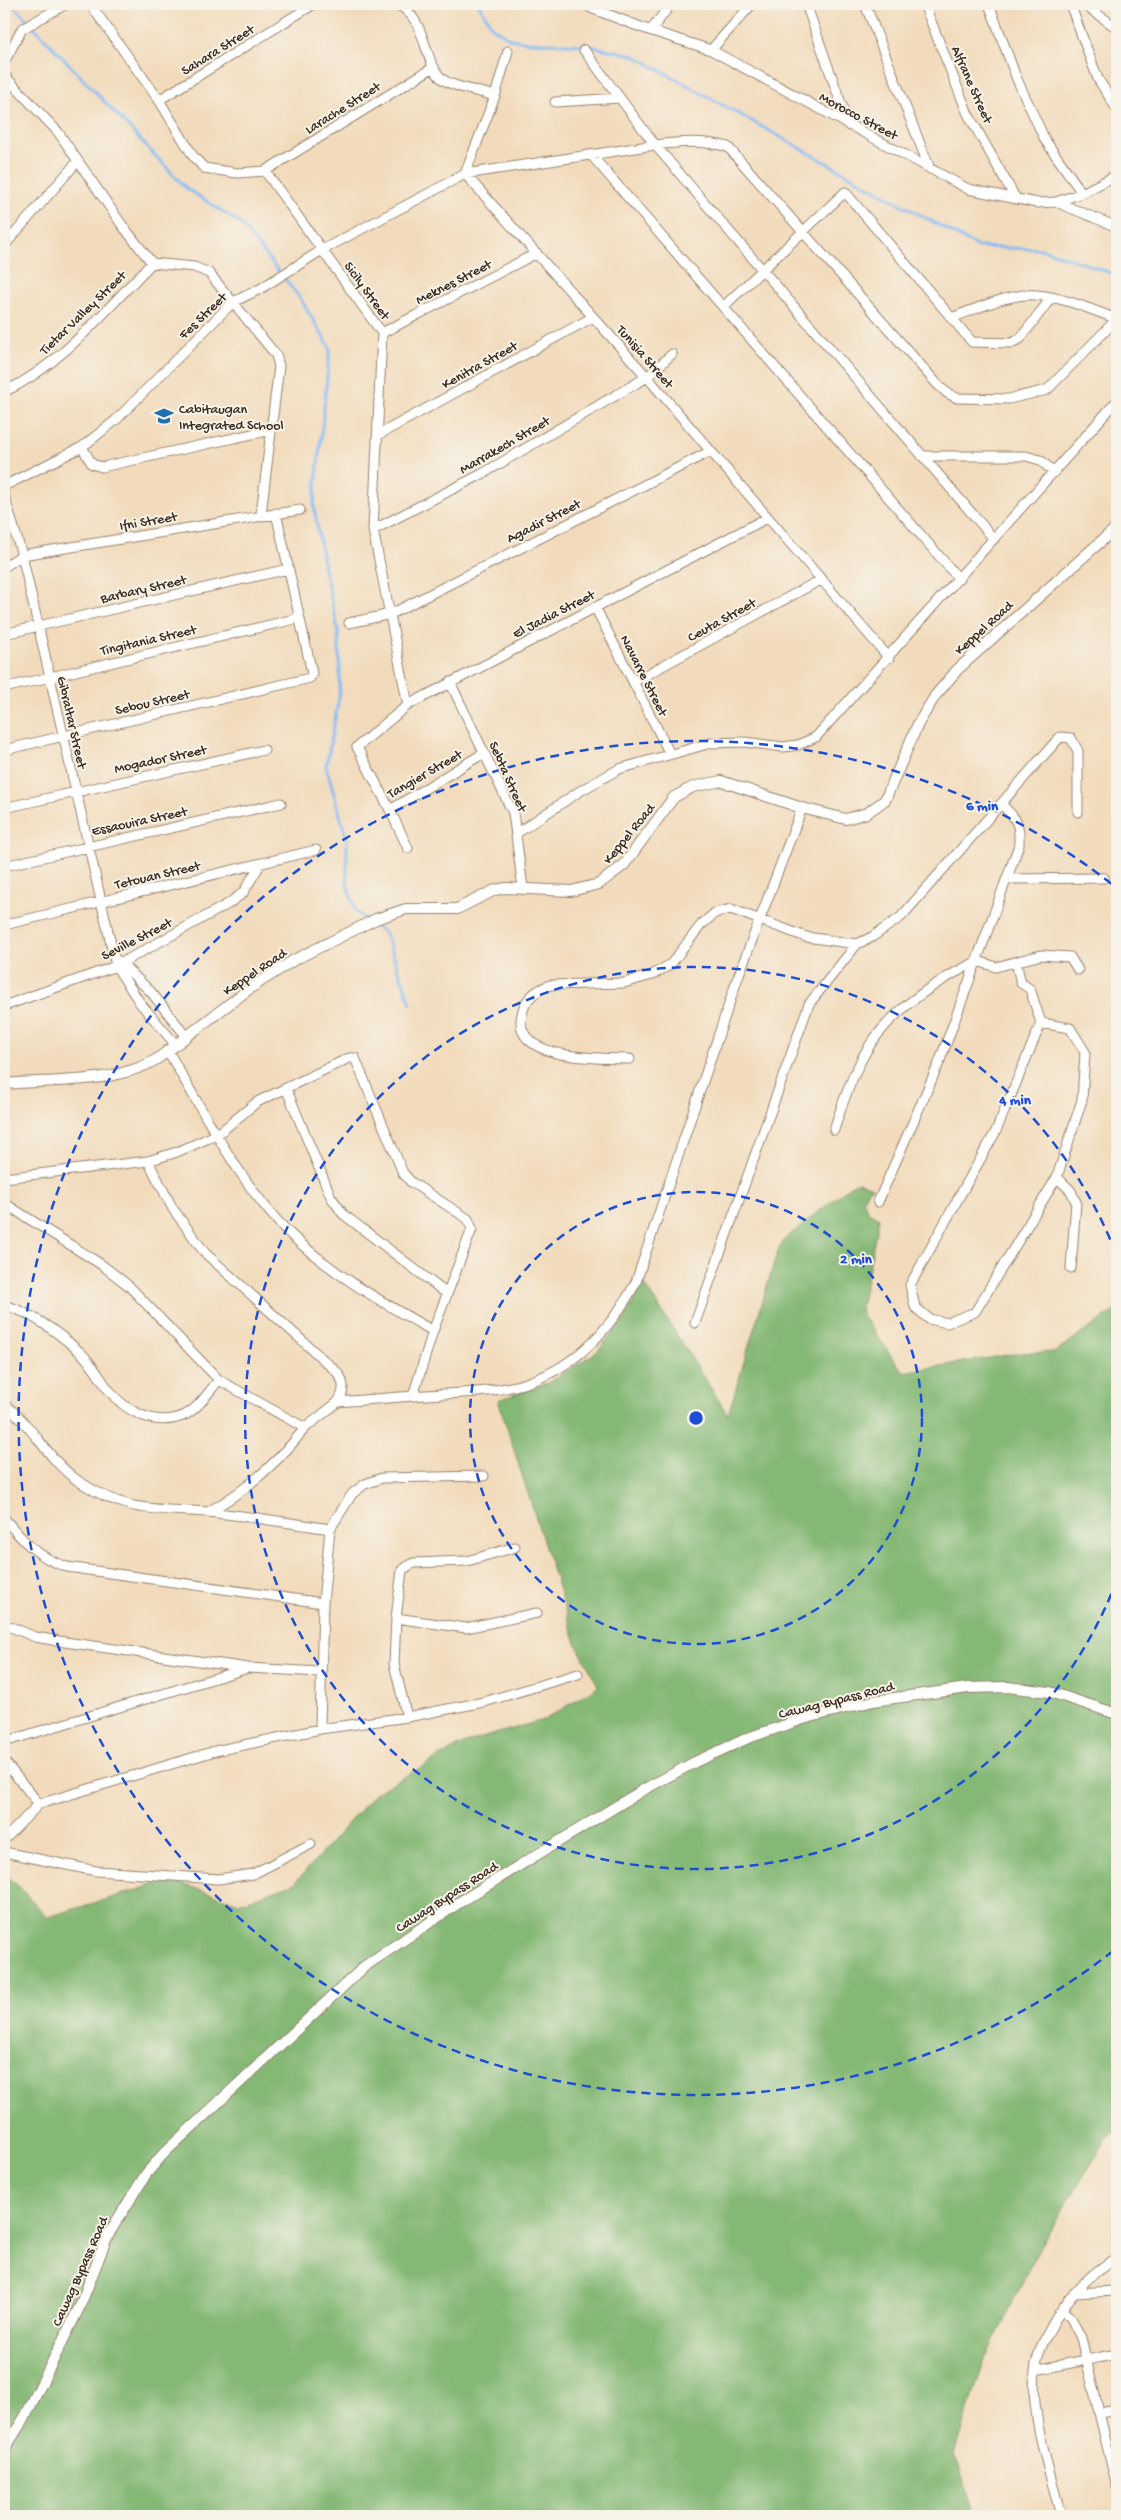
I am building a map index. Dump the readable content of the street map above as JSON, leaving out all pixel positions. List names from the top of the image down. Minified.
{"streets":{"street":["Sahara Street","Alfrane Street","Larache Street","Morocco Street","Meknes Street","Sicily Street","Tietar Valley Street","Fes Street","Tunisia Street","Kenitra Street","Marrakech Street","Ifni Street","Agadir Street","Barbary Street","El Jadia Street","Ceuta Street","Keppel Road","Tingitania Street","Navarre Street","Sebou Street","Gibraltar Street","Mogador Street","Tangier Street","Sebta Street","Essaouira Street","Tetouan Street","Seville Street","Cawag Bypass Road"]},"crossings":[["Alfrane Street","Morocco Street"],["Larache Street","Sicily Street"],["Meknes Street","Sicily Street"],["Meknes Street","Tunisia Street"],["Sicily Street","Fes Street"],["Sicily Street","Kenitra Street"],["Sicily Street","Marrakech Street"],["Sicily Street","Agadir Street"],["Sicily Street","El Jadia Street"],["Fes Street","Tunisia Street"],["Tunisia Street","Kenitra Street"],["Tunisia Street","Marrakech Street"],["Tunisia Street","Agadir Street"],["Tunisia Street","El Jadia Street"],["Tunisia Street","Ceuta Street"],["Ifni Street","Gibraltar Street"],["Barbary Street","Gibraltar Street"],["El Jadia Street","Navarre Street"],["El Jadia Street","Tangier Street"],["El Jadia Street","Sebta Street"],["Ceuta Street","Navarre Street"],["Keppel Road","Sebta Street"],["Tingitania Street","Sebou Street"],["Tingitania Street","Gibraltar Street"],["Sebou Street","Gibraltar Street"],["Gibraltar Street","Mogador Street"],["Gibraltar Street","Essaouira Street"],["Gibraltar Street","Tetouan Street"],["Gibraltar Street","Seville Street"],["Tangier Street","Sebta Street"],["Tetouan Street","Seville Street"]],"places":{"school or university":["Cabitaugan Integrated School"]},"rings":["6 min","4 min","2 min"]}
